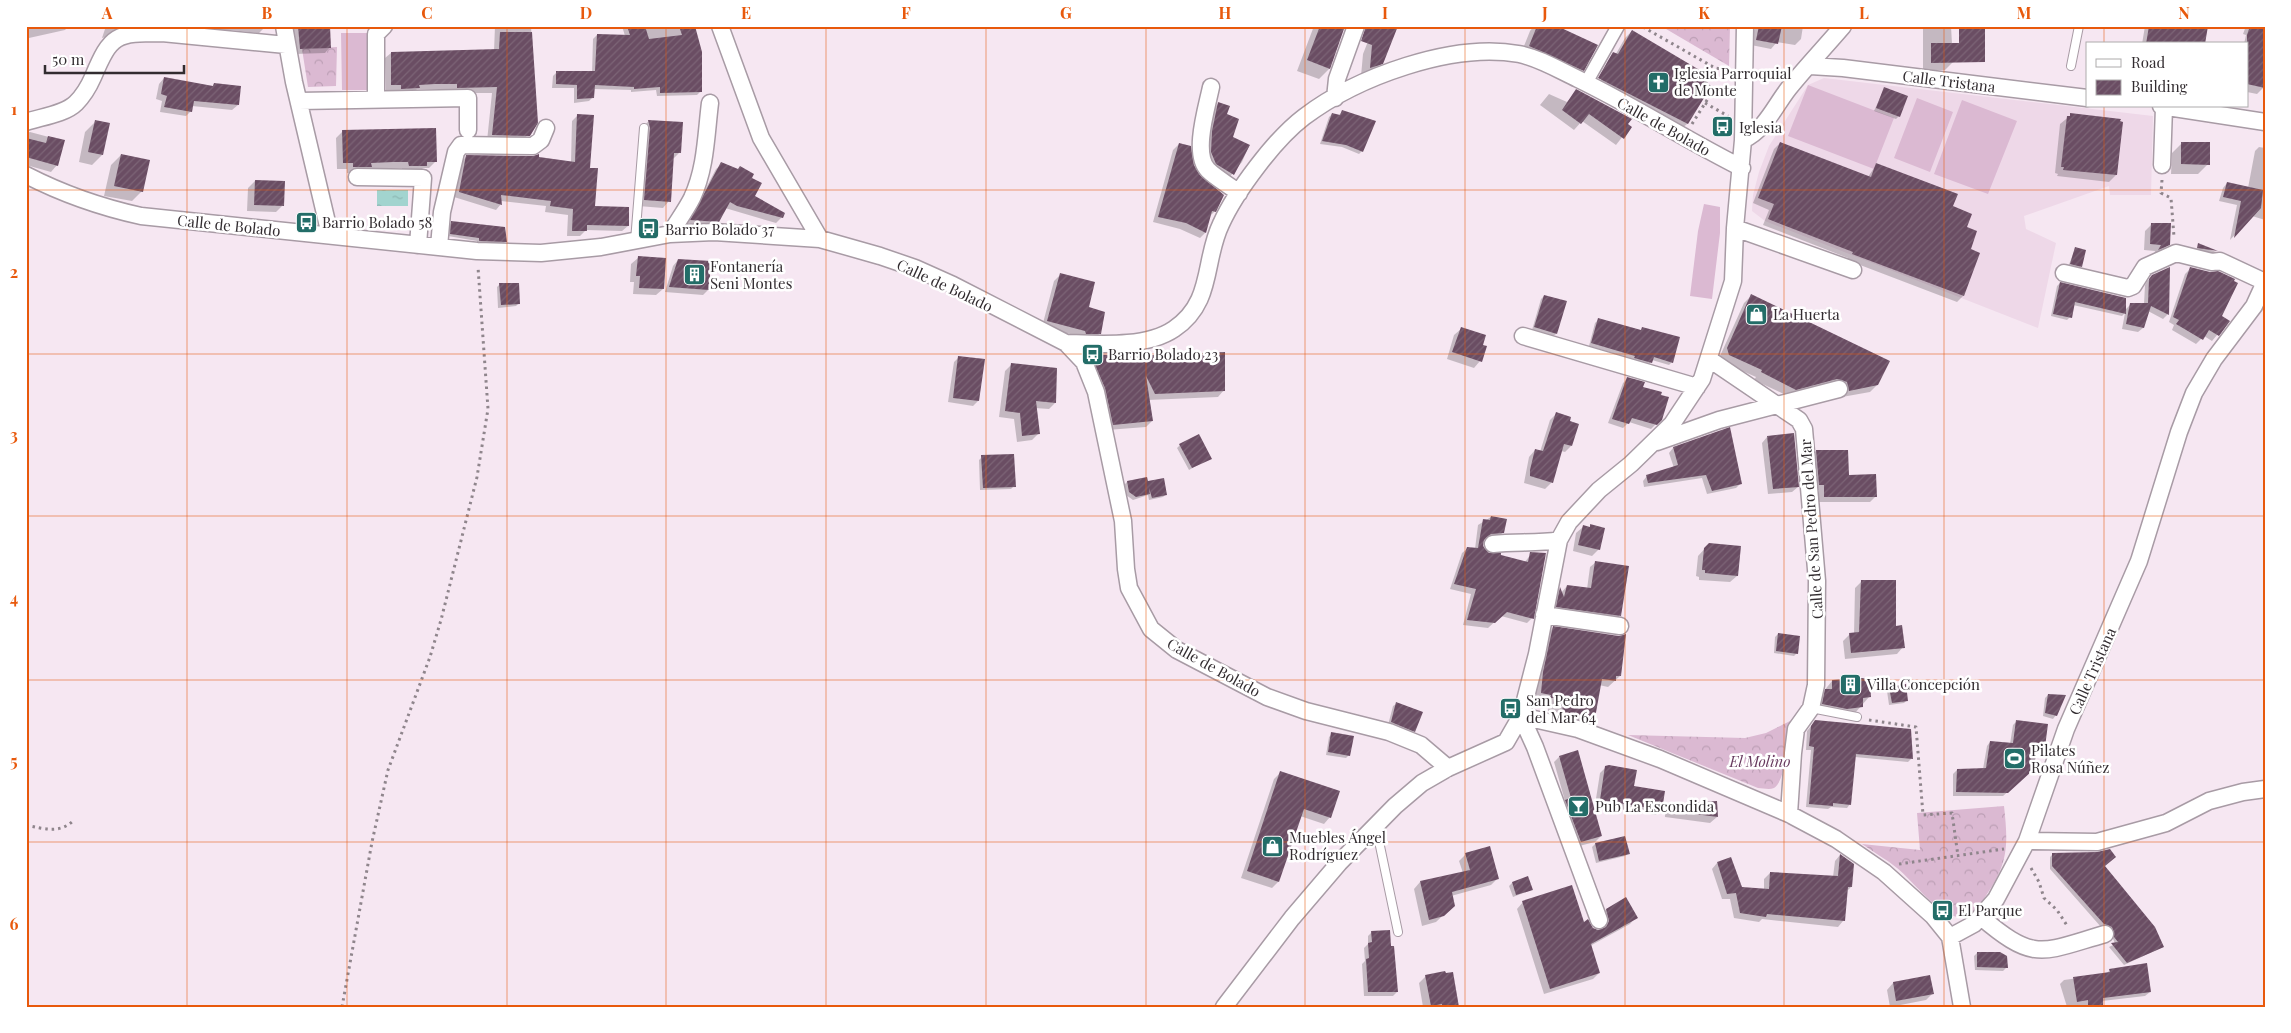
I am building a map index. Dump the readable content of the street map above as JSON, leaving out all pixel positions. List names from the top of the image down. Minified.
{"streets":{"street":["Calle Tristana","Calle de Bolado","Calle de San Pedro del Mar"]},"parks":["El Molino"],"places":{"church":["Iglesia Parroquial de Monte"],"bus stop":["Iglesia","Barrio Bolado 58","Barrio Bolado 37","Barrio Bolado 23","San Pedro del Mar 64","El Parque"],"building":["Fontanería Seni Montes","Villa Concepción"],"shop":["La Huerta","Muebles Ángel Rodríguez"],"sports":["Pilates Rosa Núñez"],"bar":["Pub La Escondida"]},"legend":["Road","Building"],"scale_bar":"50 m","grid":{"columns":["A","B","C","D","E","F","G","H","I","J","K","L","M","N"],"rows":["1","2","3","4","5","6"]}}
